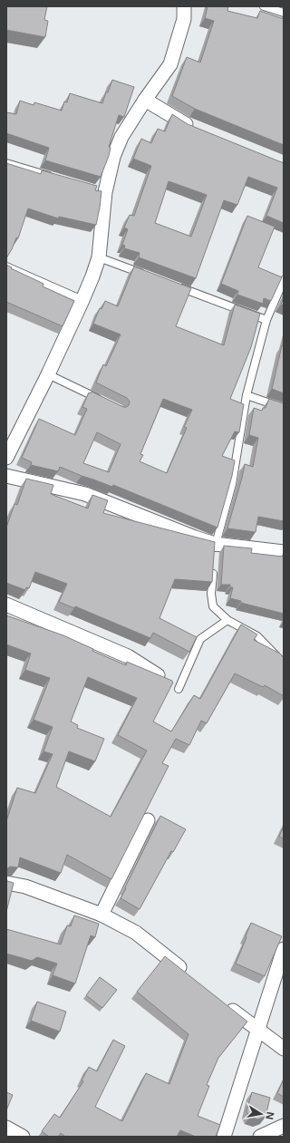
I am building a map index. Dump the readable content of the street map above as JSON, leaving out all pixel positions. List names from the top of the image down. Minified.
{"north":"right"}
